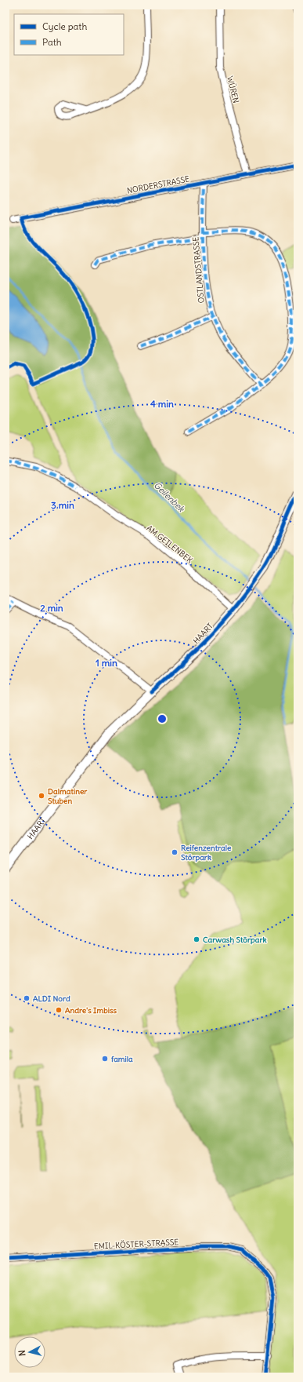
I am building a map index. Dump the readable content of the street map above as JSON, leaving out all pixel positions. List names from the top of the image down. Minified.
{"streets":{"main road":["HAART"],"street":["WÜREN","NORDERSTRASSE","OSTLANDSTRASSE","AM GEILENBEK","EMIL-KÖSTER-STRASSE"]},"crossings":[["WÜREN","NORDERSTRASSE"],["NORDERSTRASSE","OSTLANDSTRASSE"],["AM GEILENBEK","HAART"]],"water":["Geilenbek"],"places":["Dalmatiner Stuben","Reifenzentrale Störpark","Carwash Störpark","ALDI Nord","Andre's Imbiss","famila"],"legend":["Cycle path","Path"],"north":"left","rings":["4 min","3 min","2 min","1 min"]}
